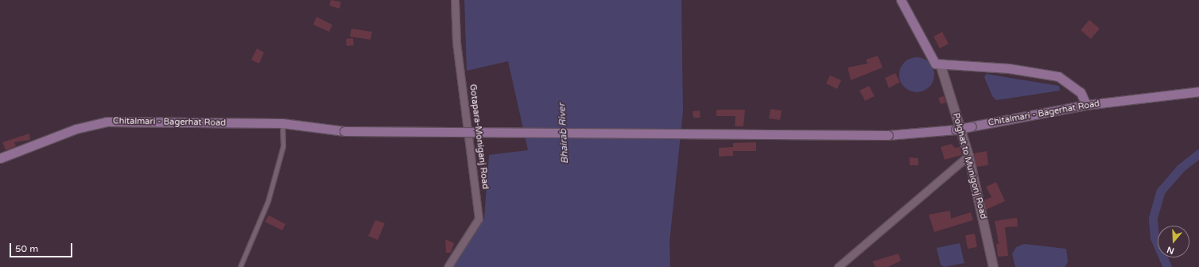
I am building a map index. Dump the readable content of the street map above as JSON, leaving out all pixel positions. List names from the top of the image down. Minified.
{"streets":{"main road":["Chitalmari - Bagerhat Road"],"street":["Gotapara-Moniganj Road","Polghat to Munigonj Road"]},"water":["Bhairab River"],"scale_bar":"50 m","north":"bottom"}
